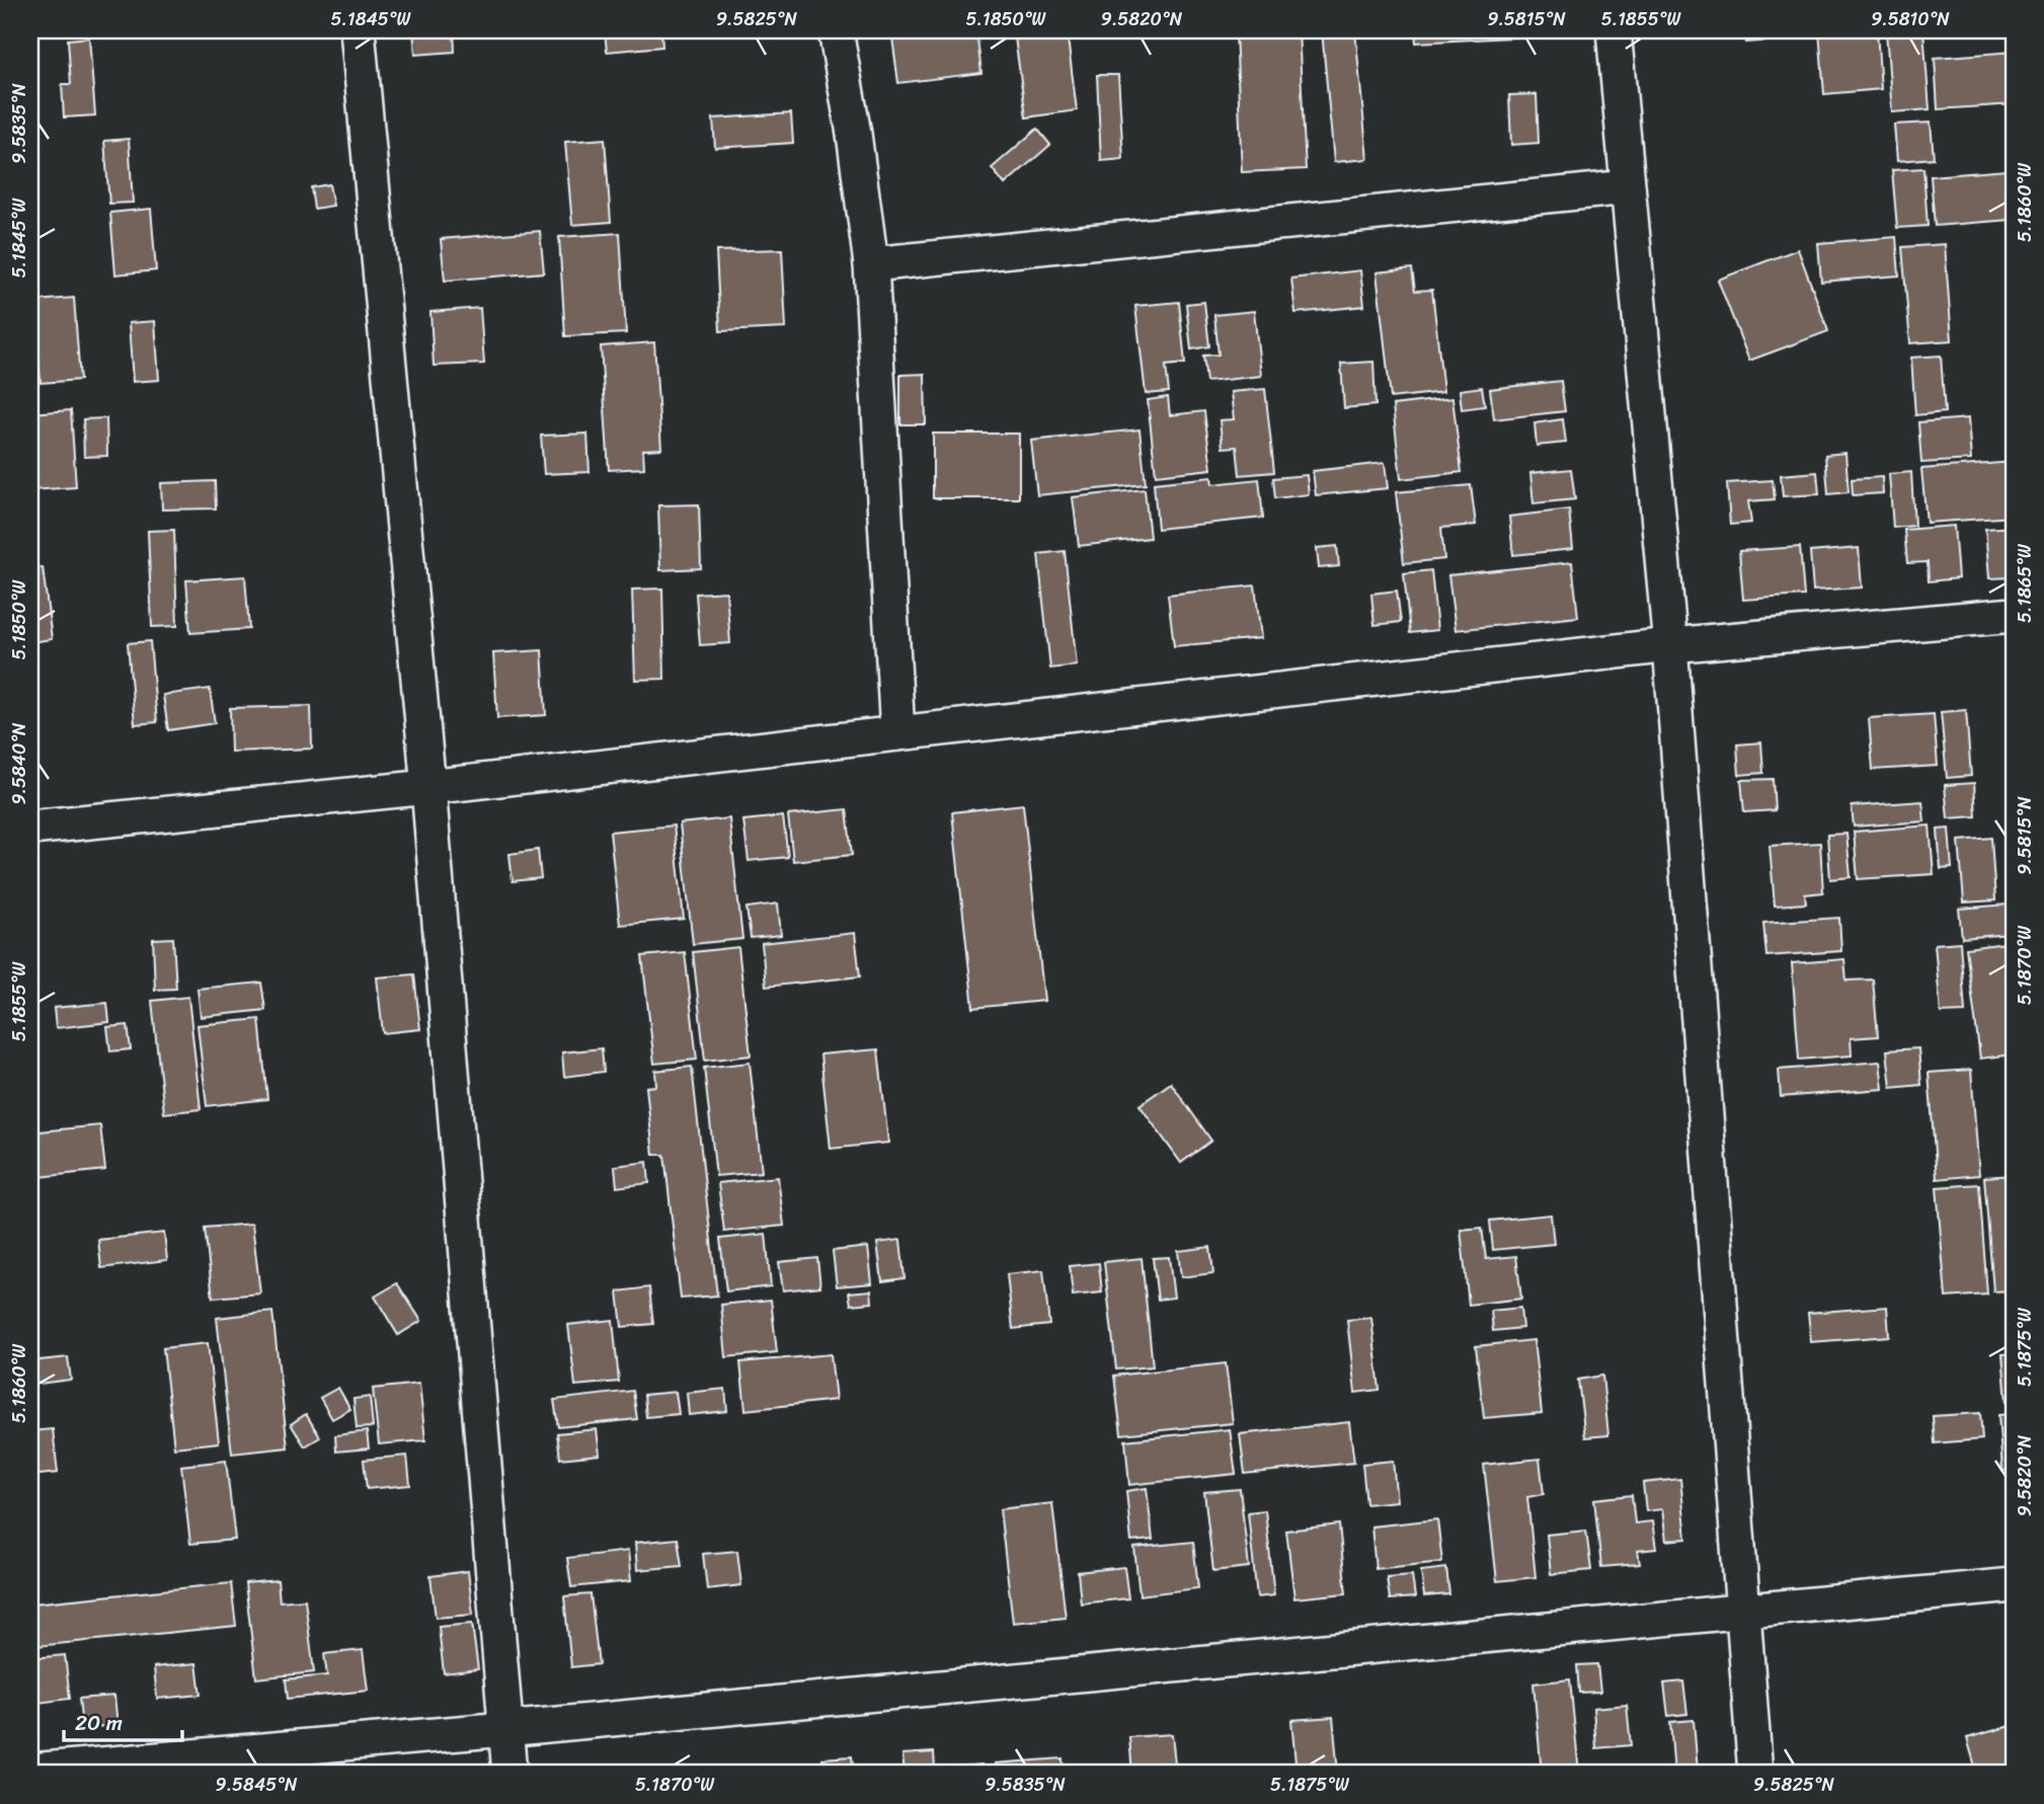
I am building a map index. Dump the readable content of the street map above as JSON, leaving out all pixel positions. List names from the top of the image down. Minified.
{"scale_bar":"20 m","coordinates":["5.1845°W","9.5825°N","5.1850°W","9.5820°N","9.5815°N","5.1855°W","9.5810°N","9.5835°N","5.1860°W","5.1865°W","9.5840°N","5.1870°W","5.1875°W","9.5845°N"]}
